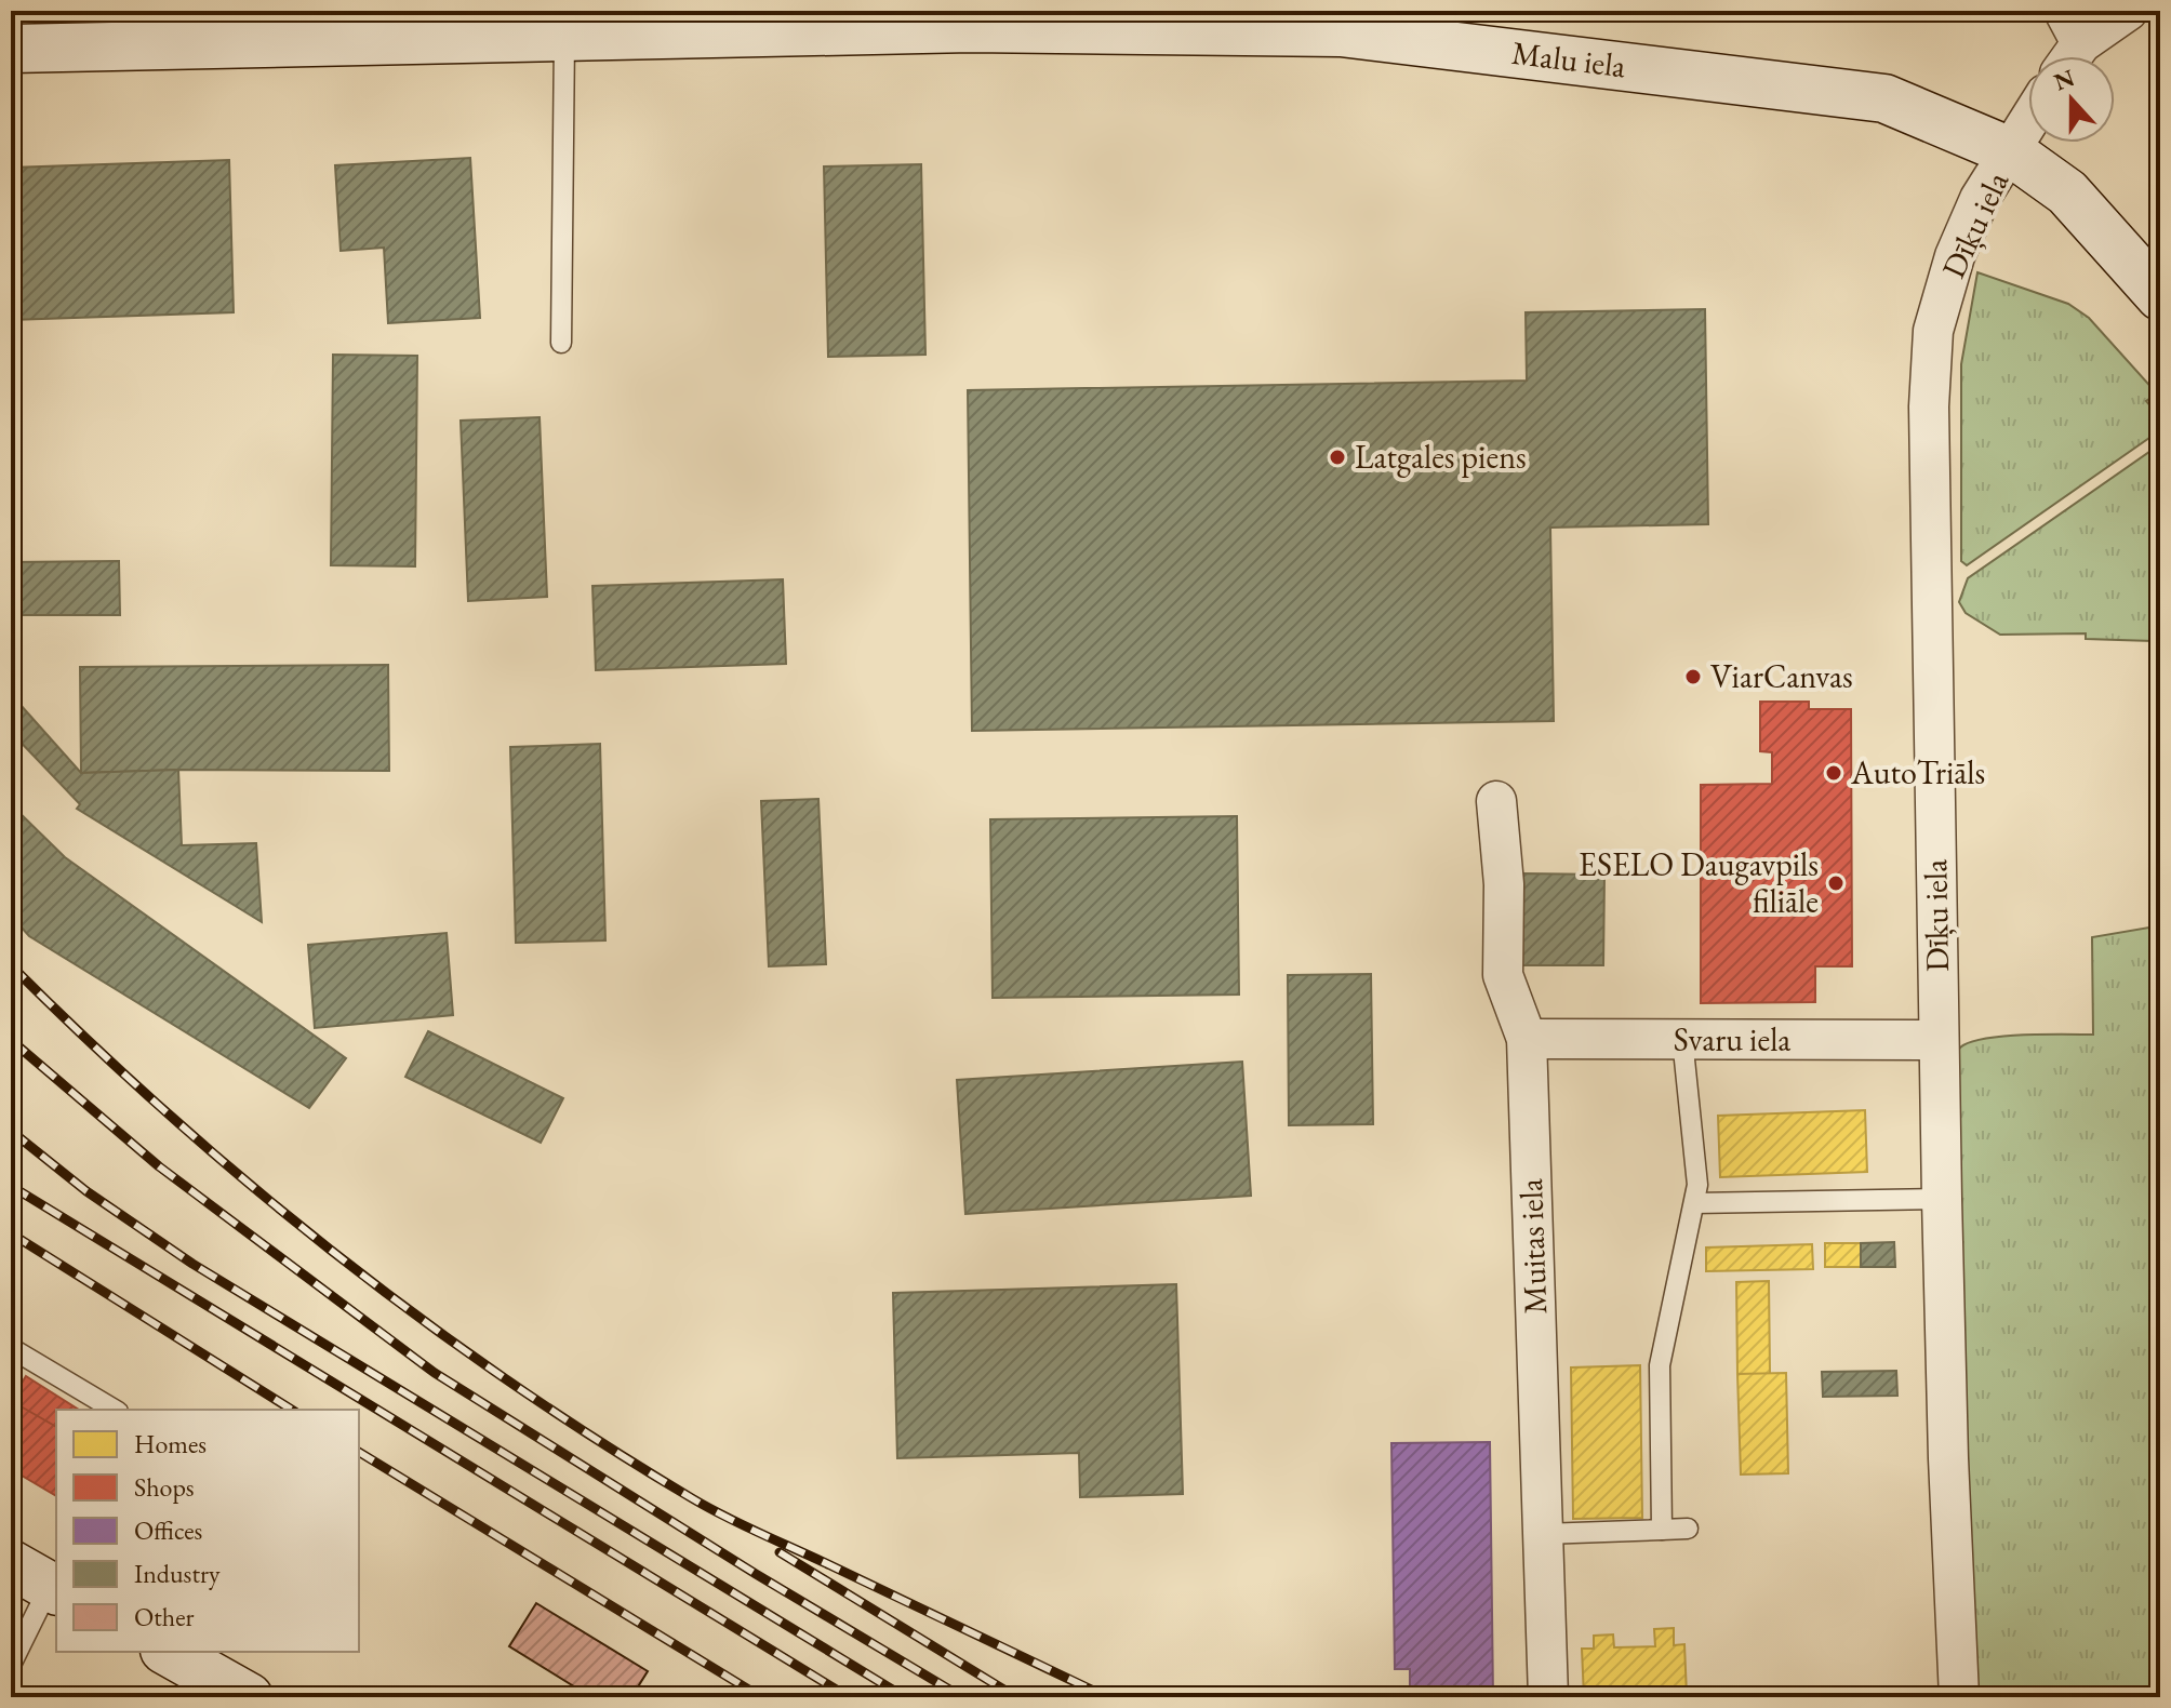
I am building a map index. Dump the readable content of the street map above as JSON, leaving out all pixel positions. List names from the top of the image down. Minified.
{"streets":{"street":["Malu iela","Dīķu iela","Svaru iela","Muitas iela"]},"crossings":[["Malu iela","Dīķu iela"],["Dīķu iela","Svaru iela"],["Svaru iela","Muitas iela"]],"places":["Latgales piens","ViarCanvas","AutoTriāls","ESELO Daugavpils filiāle"],"legend":["Homes","Shops","Offices","Industry","Other"],"north":"top"}
